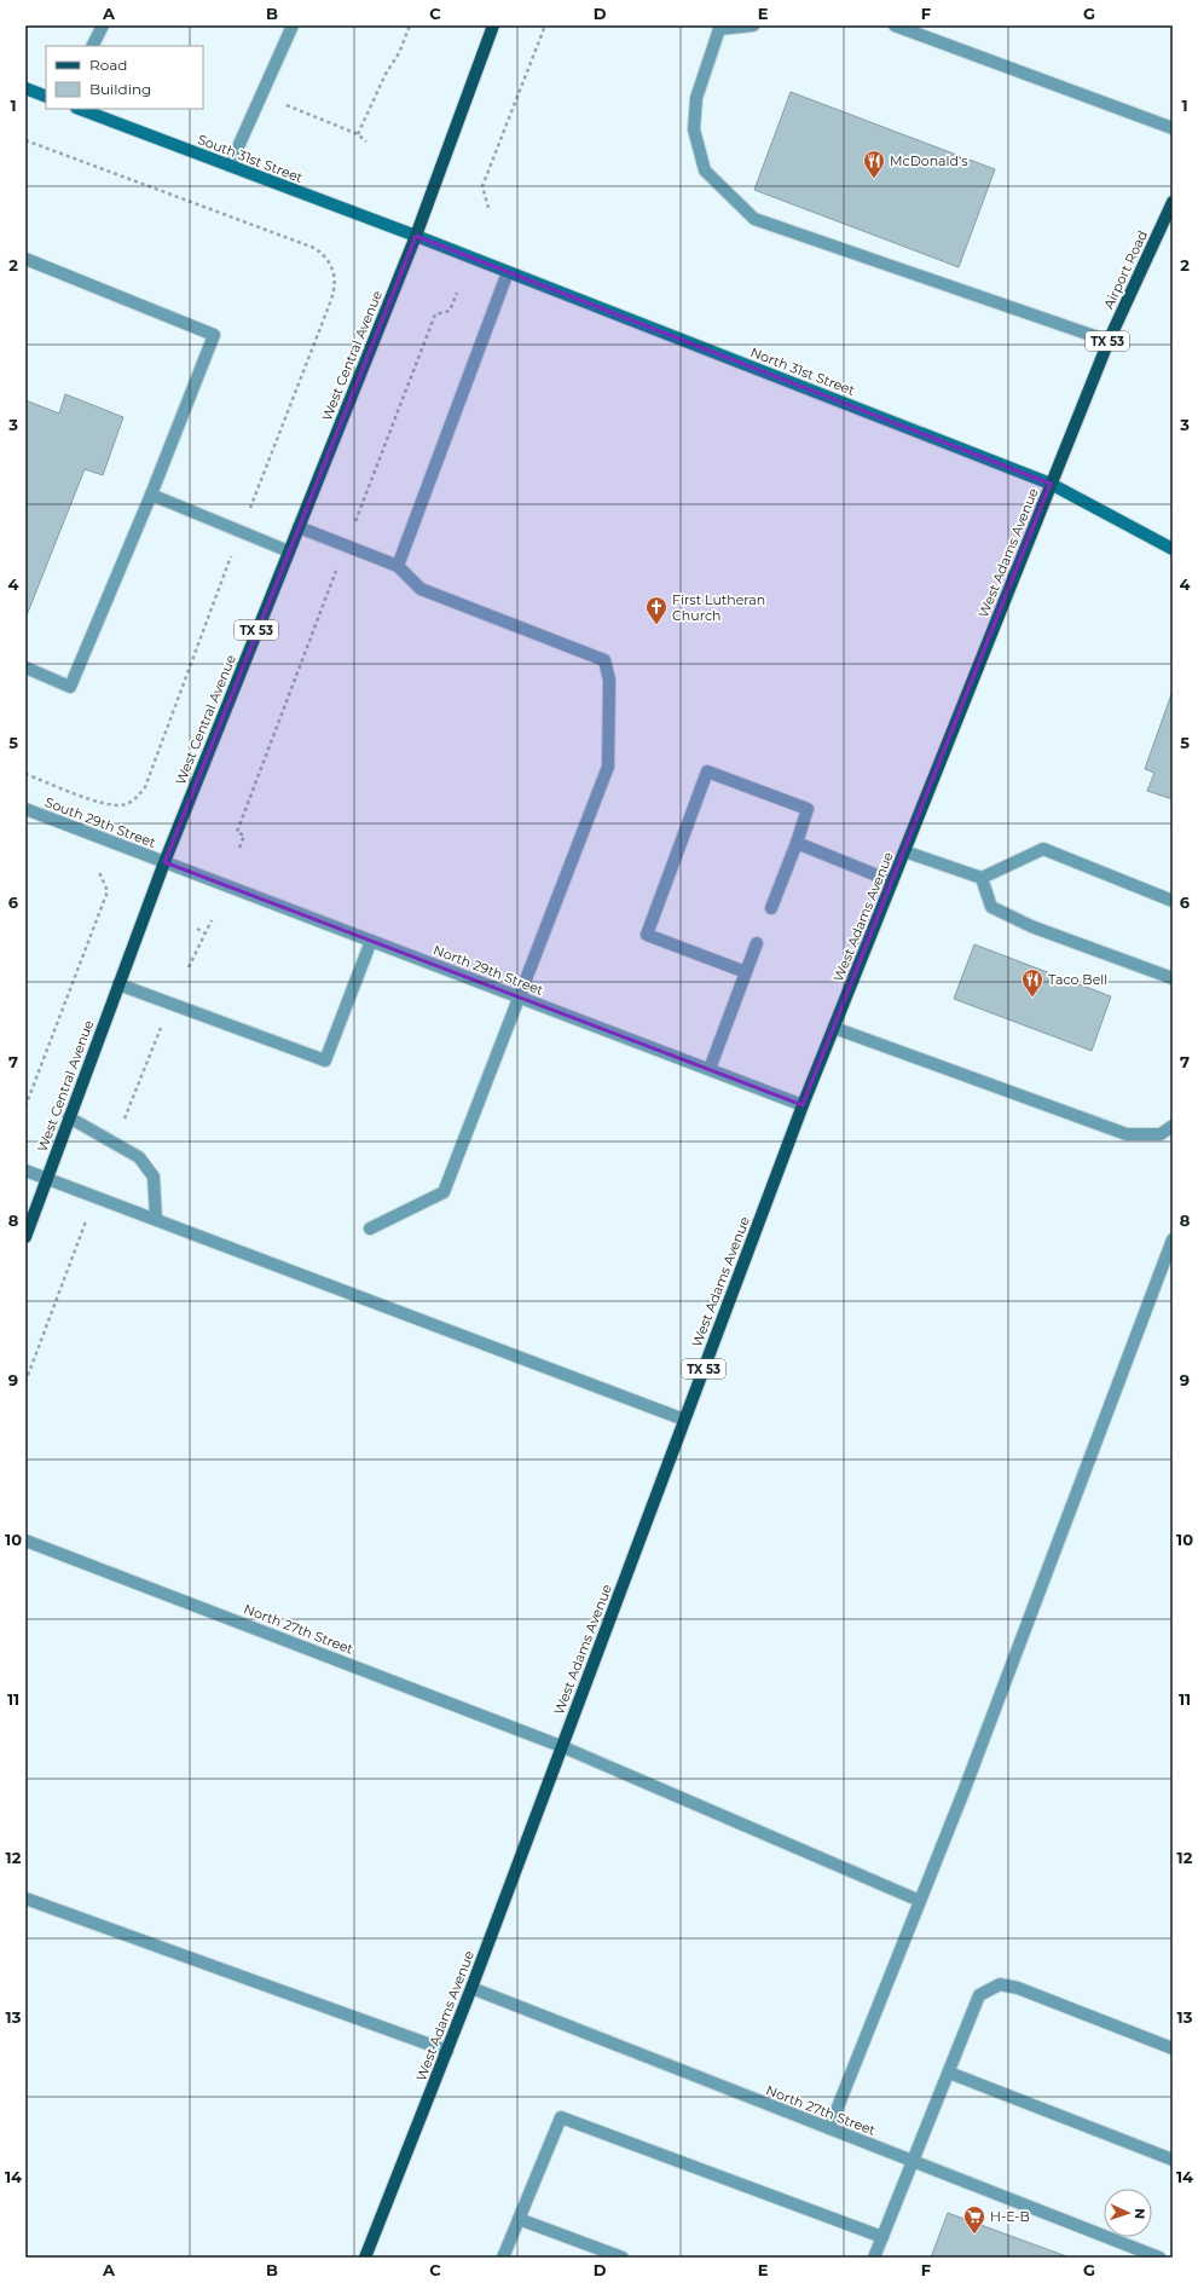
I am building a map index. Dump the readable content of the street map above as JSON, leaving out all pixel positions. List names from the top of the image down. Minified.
{"streets":{"main road":["South 31st Street","Airport Road","TX 53","West Central Avenue","North 31st Street","West Adams Avenue"],"street":["South 29th Street","North 29th Street","North 27th Street"]},"crossings":[["South 31st Street","West Central Avenue"],["South 31st Street","North 31st Street"],["Airport Road","North 31st Street"],["Airport Road","West Adams Avenue"],["West Central Avenue","North 31st Street"],["West Central Avenue","South 29th Street"],["West Central Avenue","North 29th Street"],["North 31st Street","West Adams Avenue"],["West Adams Avenue","North 29th Street"],["West Adams Avenue","North 27th Street"],["South 29th Street","North 29th Street"]],"places":{"restaurant":["McDonald's","Taco Bell"],"church":["First Lutheran Church"],"supermarket":["H-E-B"]},"legend":["Road","Building"],"north":"right","grid":{"columns":["A","B","C","D","E","F","G"],"rows":["1","2","3","4","5","6","7","8","9","10","11","12","13","14"]}}
